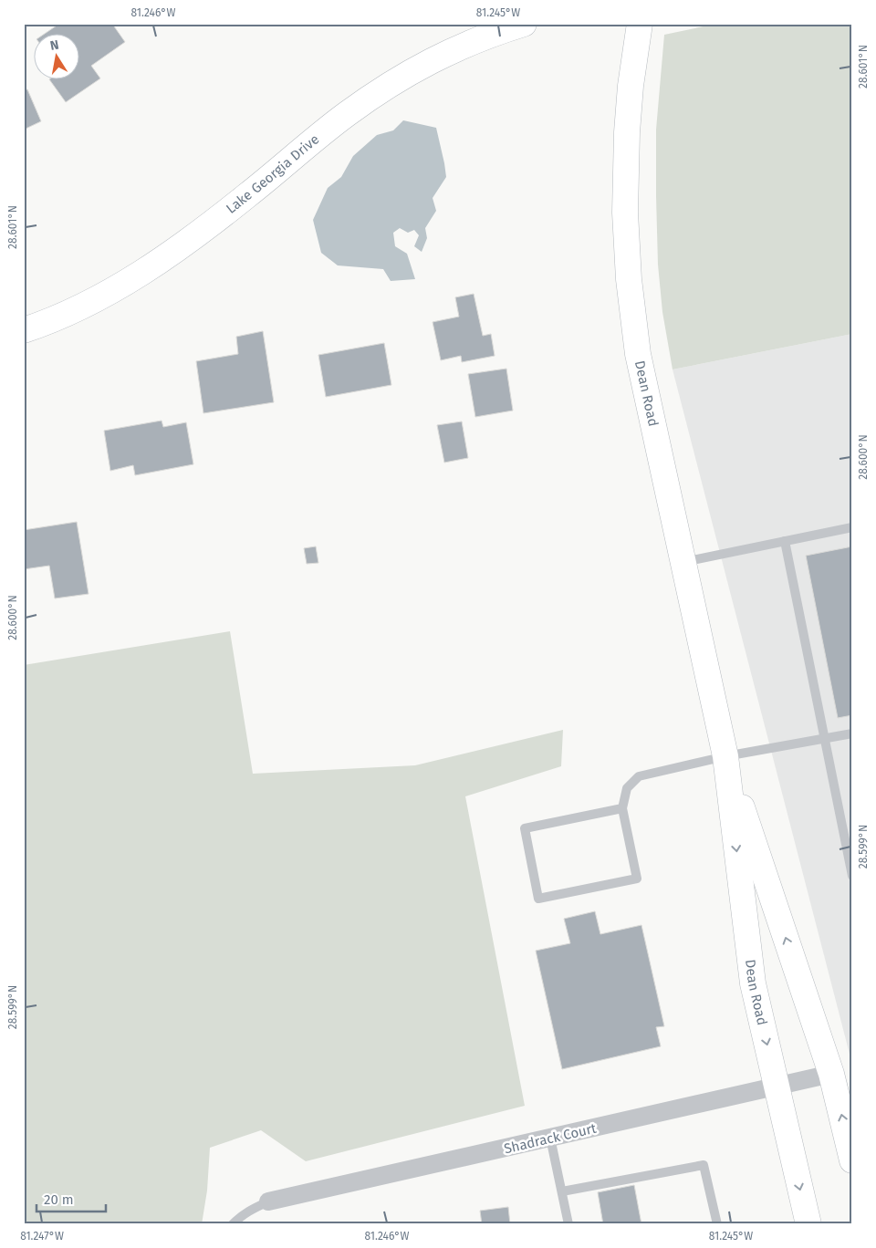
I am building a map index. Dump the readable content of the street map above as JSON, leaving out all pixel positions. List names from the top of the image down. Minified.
{"streets":{"main road":["Lake Georgia Drive","Dean Road"],"street":["Shadrack Court"]},"crossings":[["Dean Road","Shadrack Court"]],"scale_bar":"20 m","north":"top","coordinates":["81.246°W","81.245°W","28.601°N","28.600°N","28.599°N","81.247°W"]}
